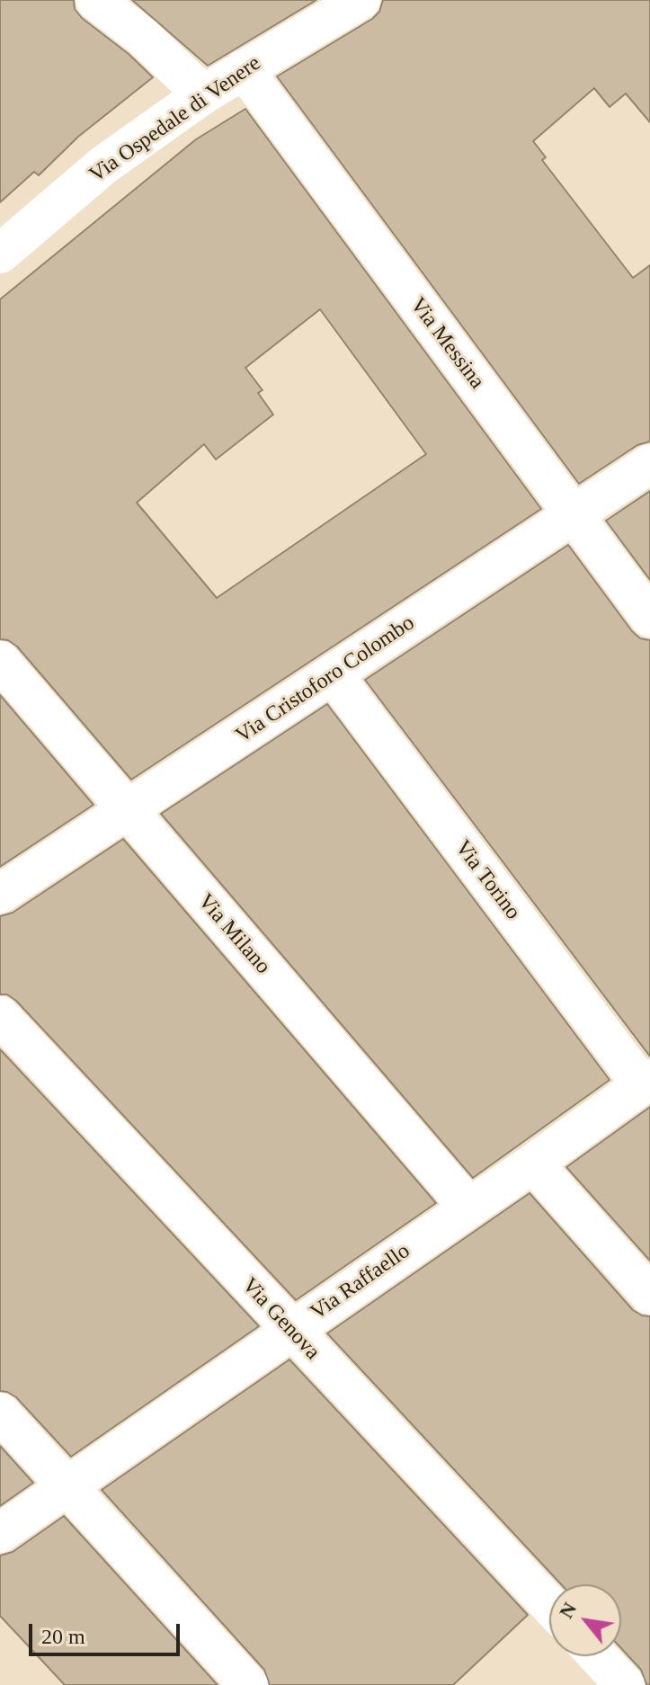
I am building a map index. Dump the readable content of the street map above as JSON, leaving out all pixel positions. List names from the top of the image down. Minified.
{"streets":{"street":["Via Ospedale di Venere","Via Messina","Via Cristoforo Colombo","Via Torino","Via Milano","Via Raffaello","Via Genova"]},"crossings":[["Via Ospedale di Venere","Via Messina"],["Via Messina","Via Cristoforo Colombo"],["Via Cristoforo Colombo","Via Torino"],["Via Cristoforo Colombo","Via Milano"],["Via Torino","Via Raffaello"],["Via Milano","Via Raffaello"],["Via Raffaello","Via Genova"]],"scale_bar":"20 m","north":"top left"}
